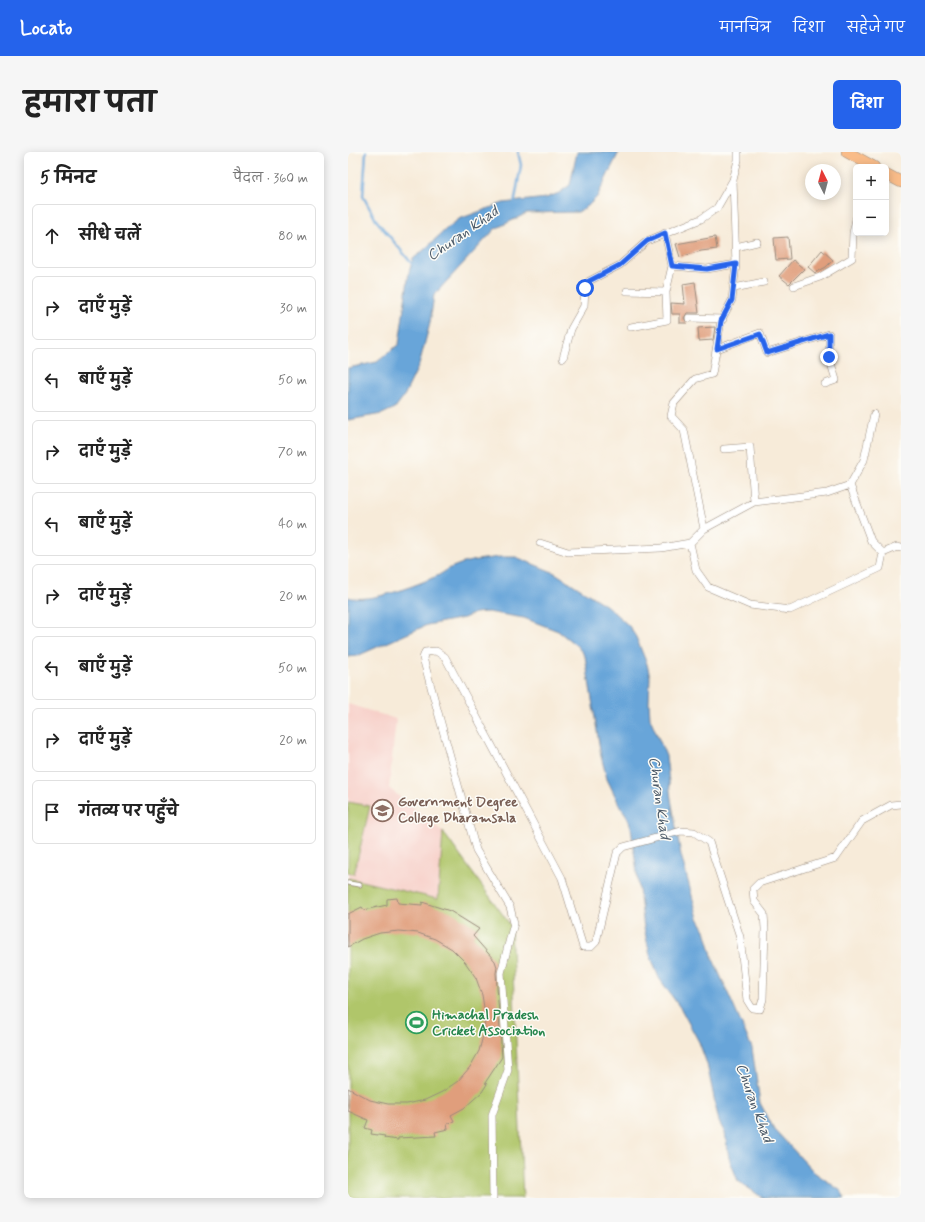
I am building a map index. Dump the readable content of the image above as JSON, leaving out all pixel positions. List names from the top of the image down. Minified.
{"water":["Churan Khad"],"places":{"school or university":["Government Degree College Dharamsala"],"sports":["Himachal Pradesh Cricket Association"]},"north":"top","page":{"header":"Locato","nav":["मानचित्र","दिशा","सहेजे गए"],"title":"हमारा पता","buttons":"दिशा","heading":["5 मिनट","पैदल · 360 m"],"map_buttons":["+","−"],"list":[["सीधे चलें","80 m"],["दाएँ मुड़ें","30 m"],["बाएँ मुड़ें","50 m"],["दाएँ मुड़ें","70 m"],["बाएँ मुड़ें","40 m"],["दाएँ मुड़ें","20 m"],["बाएँ मुड़ें","50 m"],["दाएँ मुड़ें","20 m"],"गंतव्य पर पहुँचे"]}}
